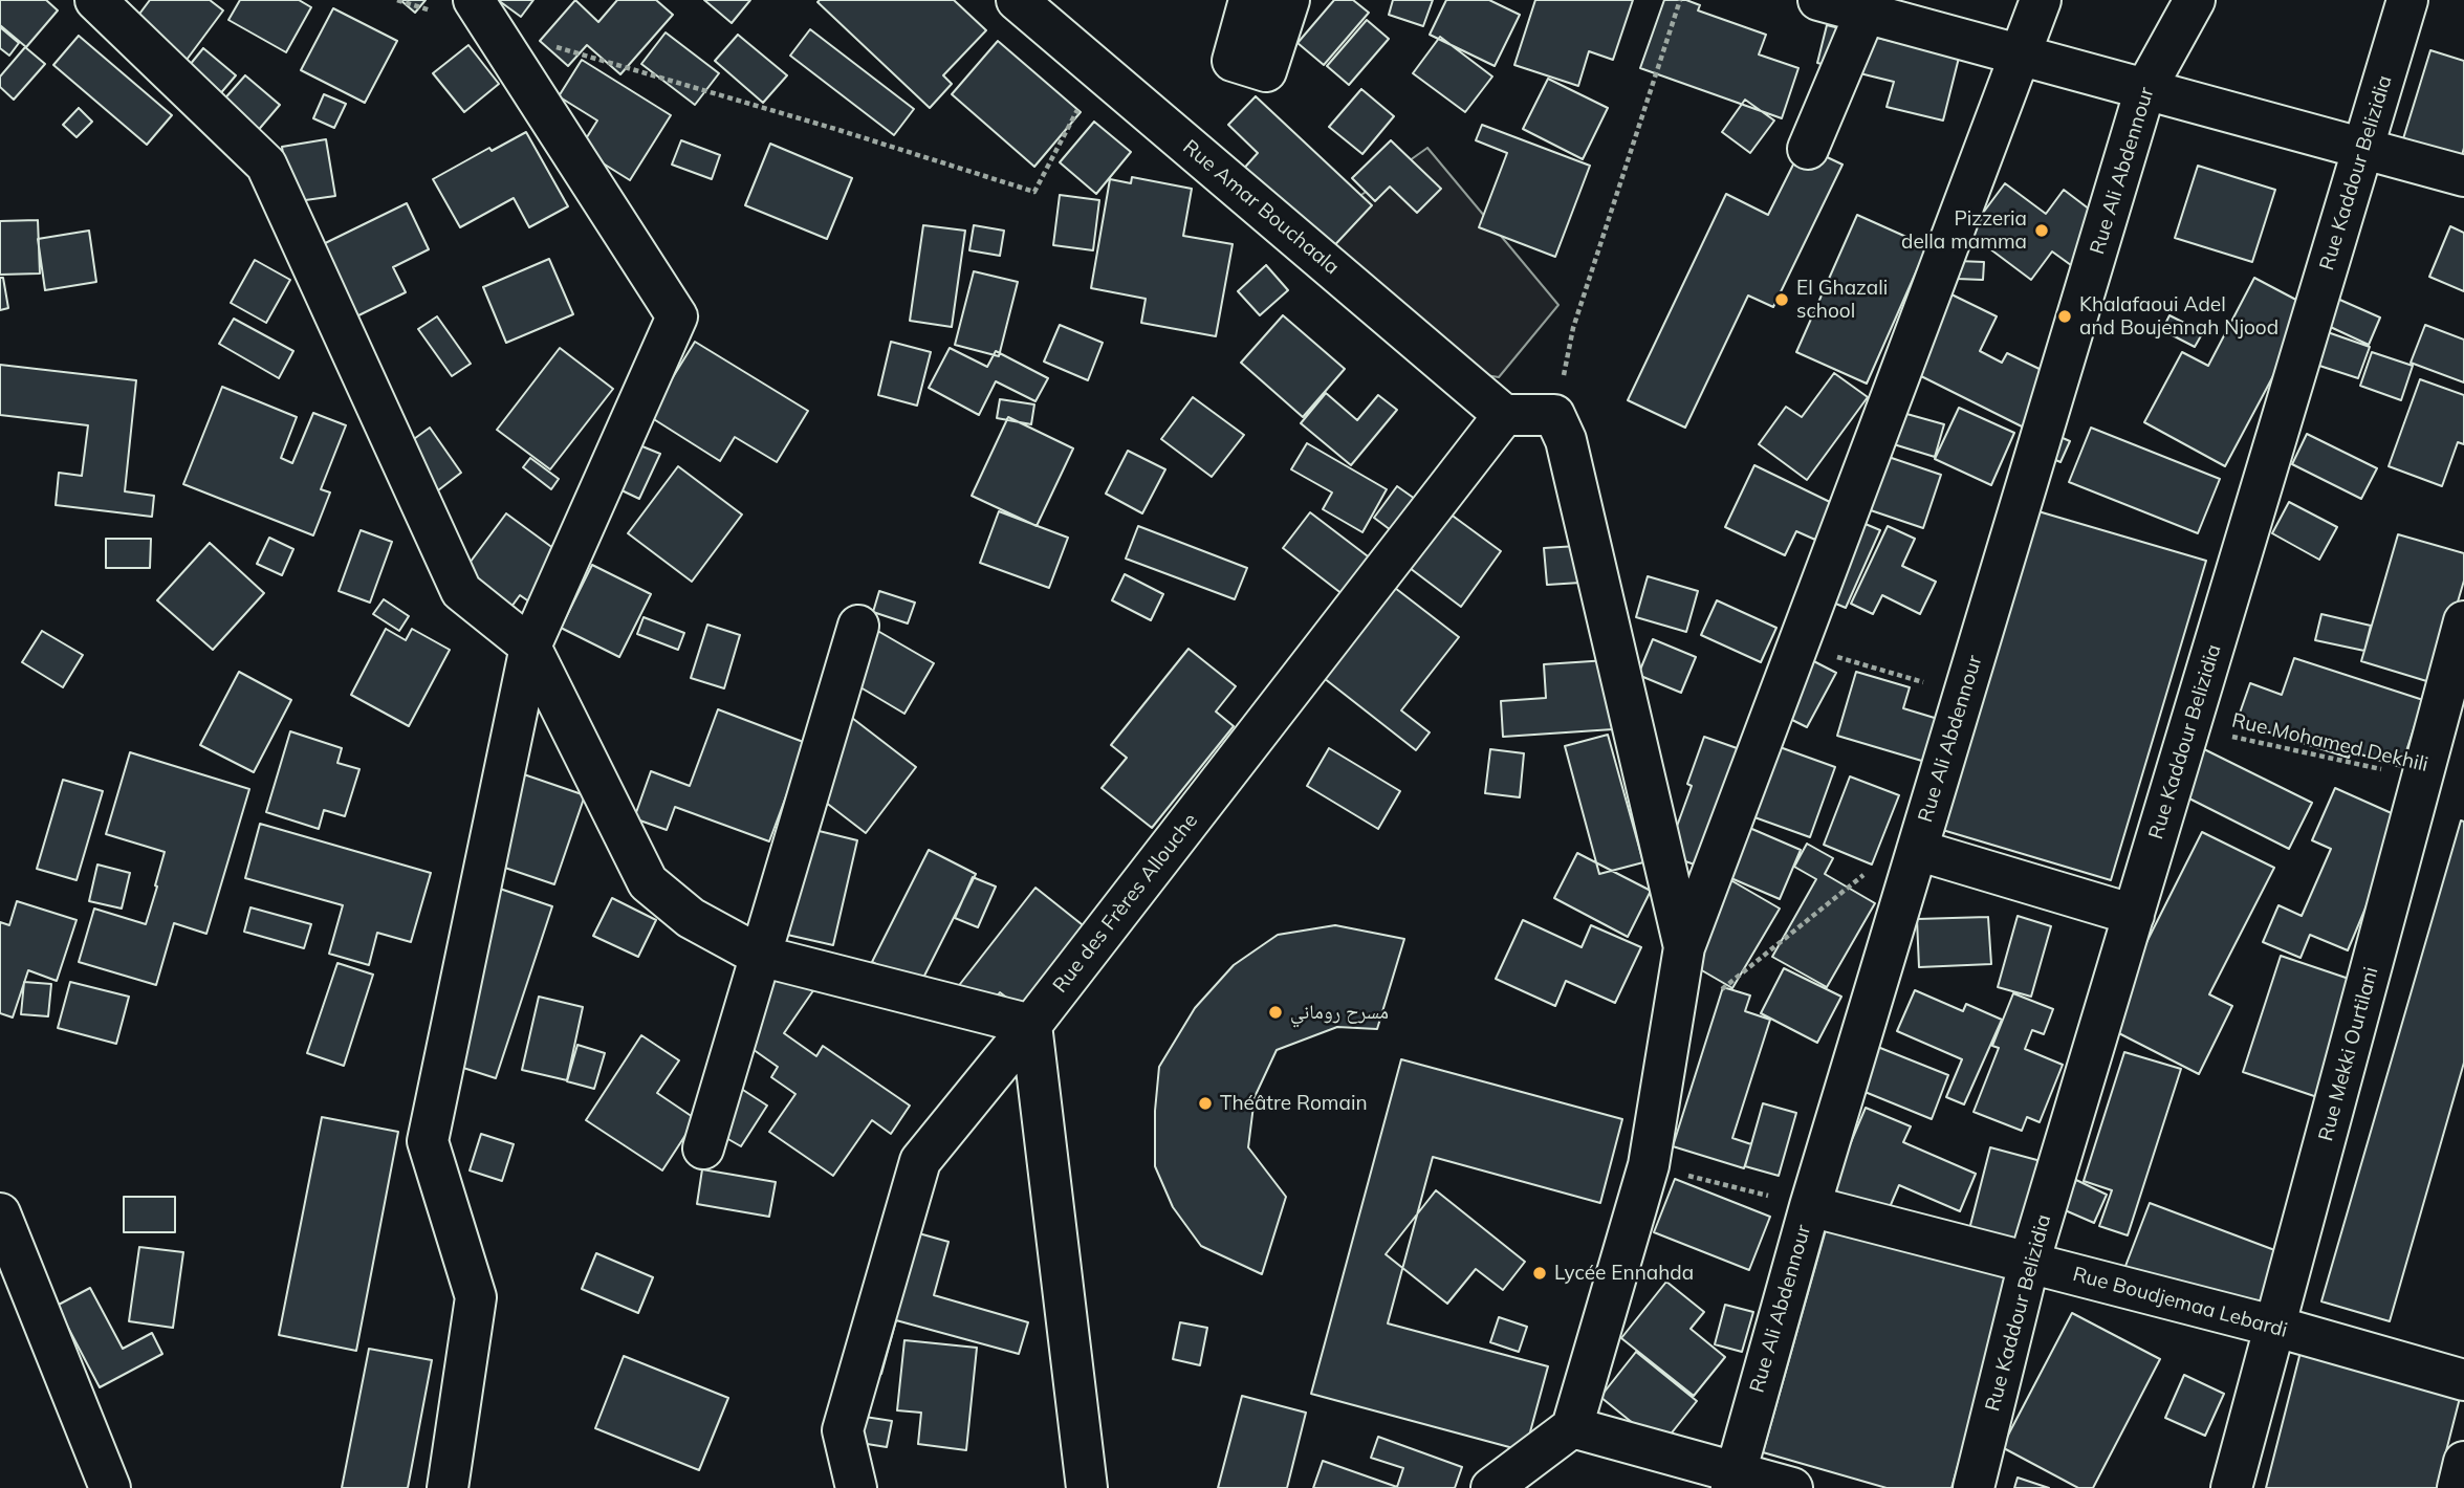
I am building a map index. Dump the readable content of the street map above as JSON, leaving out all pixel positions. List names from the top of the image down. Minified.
{"streets":{"street":["Rue Ali Abdennour","Rue Kaddour Belizidia","Rue Amar Bouchaala","Rue des Frères Allouche","Rue Mekki Ourtilani","Rue Boudjemaa Lebardi"],"path":["Rue Mohamed Dekhili"]},"crossings":[["Rue Ali Abdennour","Rue Boudjemaa Lebardi"],["Rue Kaddour Belizidia","Rue Mohamed Dekhili"],["Rue Kaddour Belizidia","Rue Boudjemaa Lebardi"],["Rue Amar Bouchaala","Rue des Frères Allouche"],["Rue Mohamed Dekhili","Rue Mekki Ourtilani"],["Rue Mekki Ourtilani","Rue Boudjemaa Lebardi"]],"places":["Pizzeria della mamma","El Ghazali school","Khalafaoui Adel and Boujennah Njood","مسرح روماني","Théâtre Romain","Lycée Ennahda"]}
